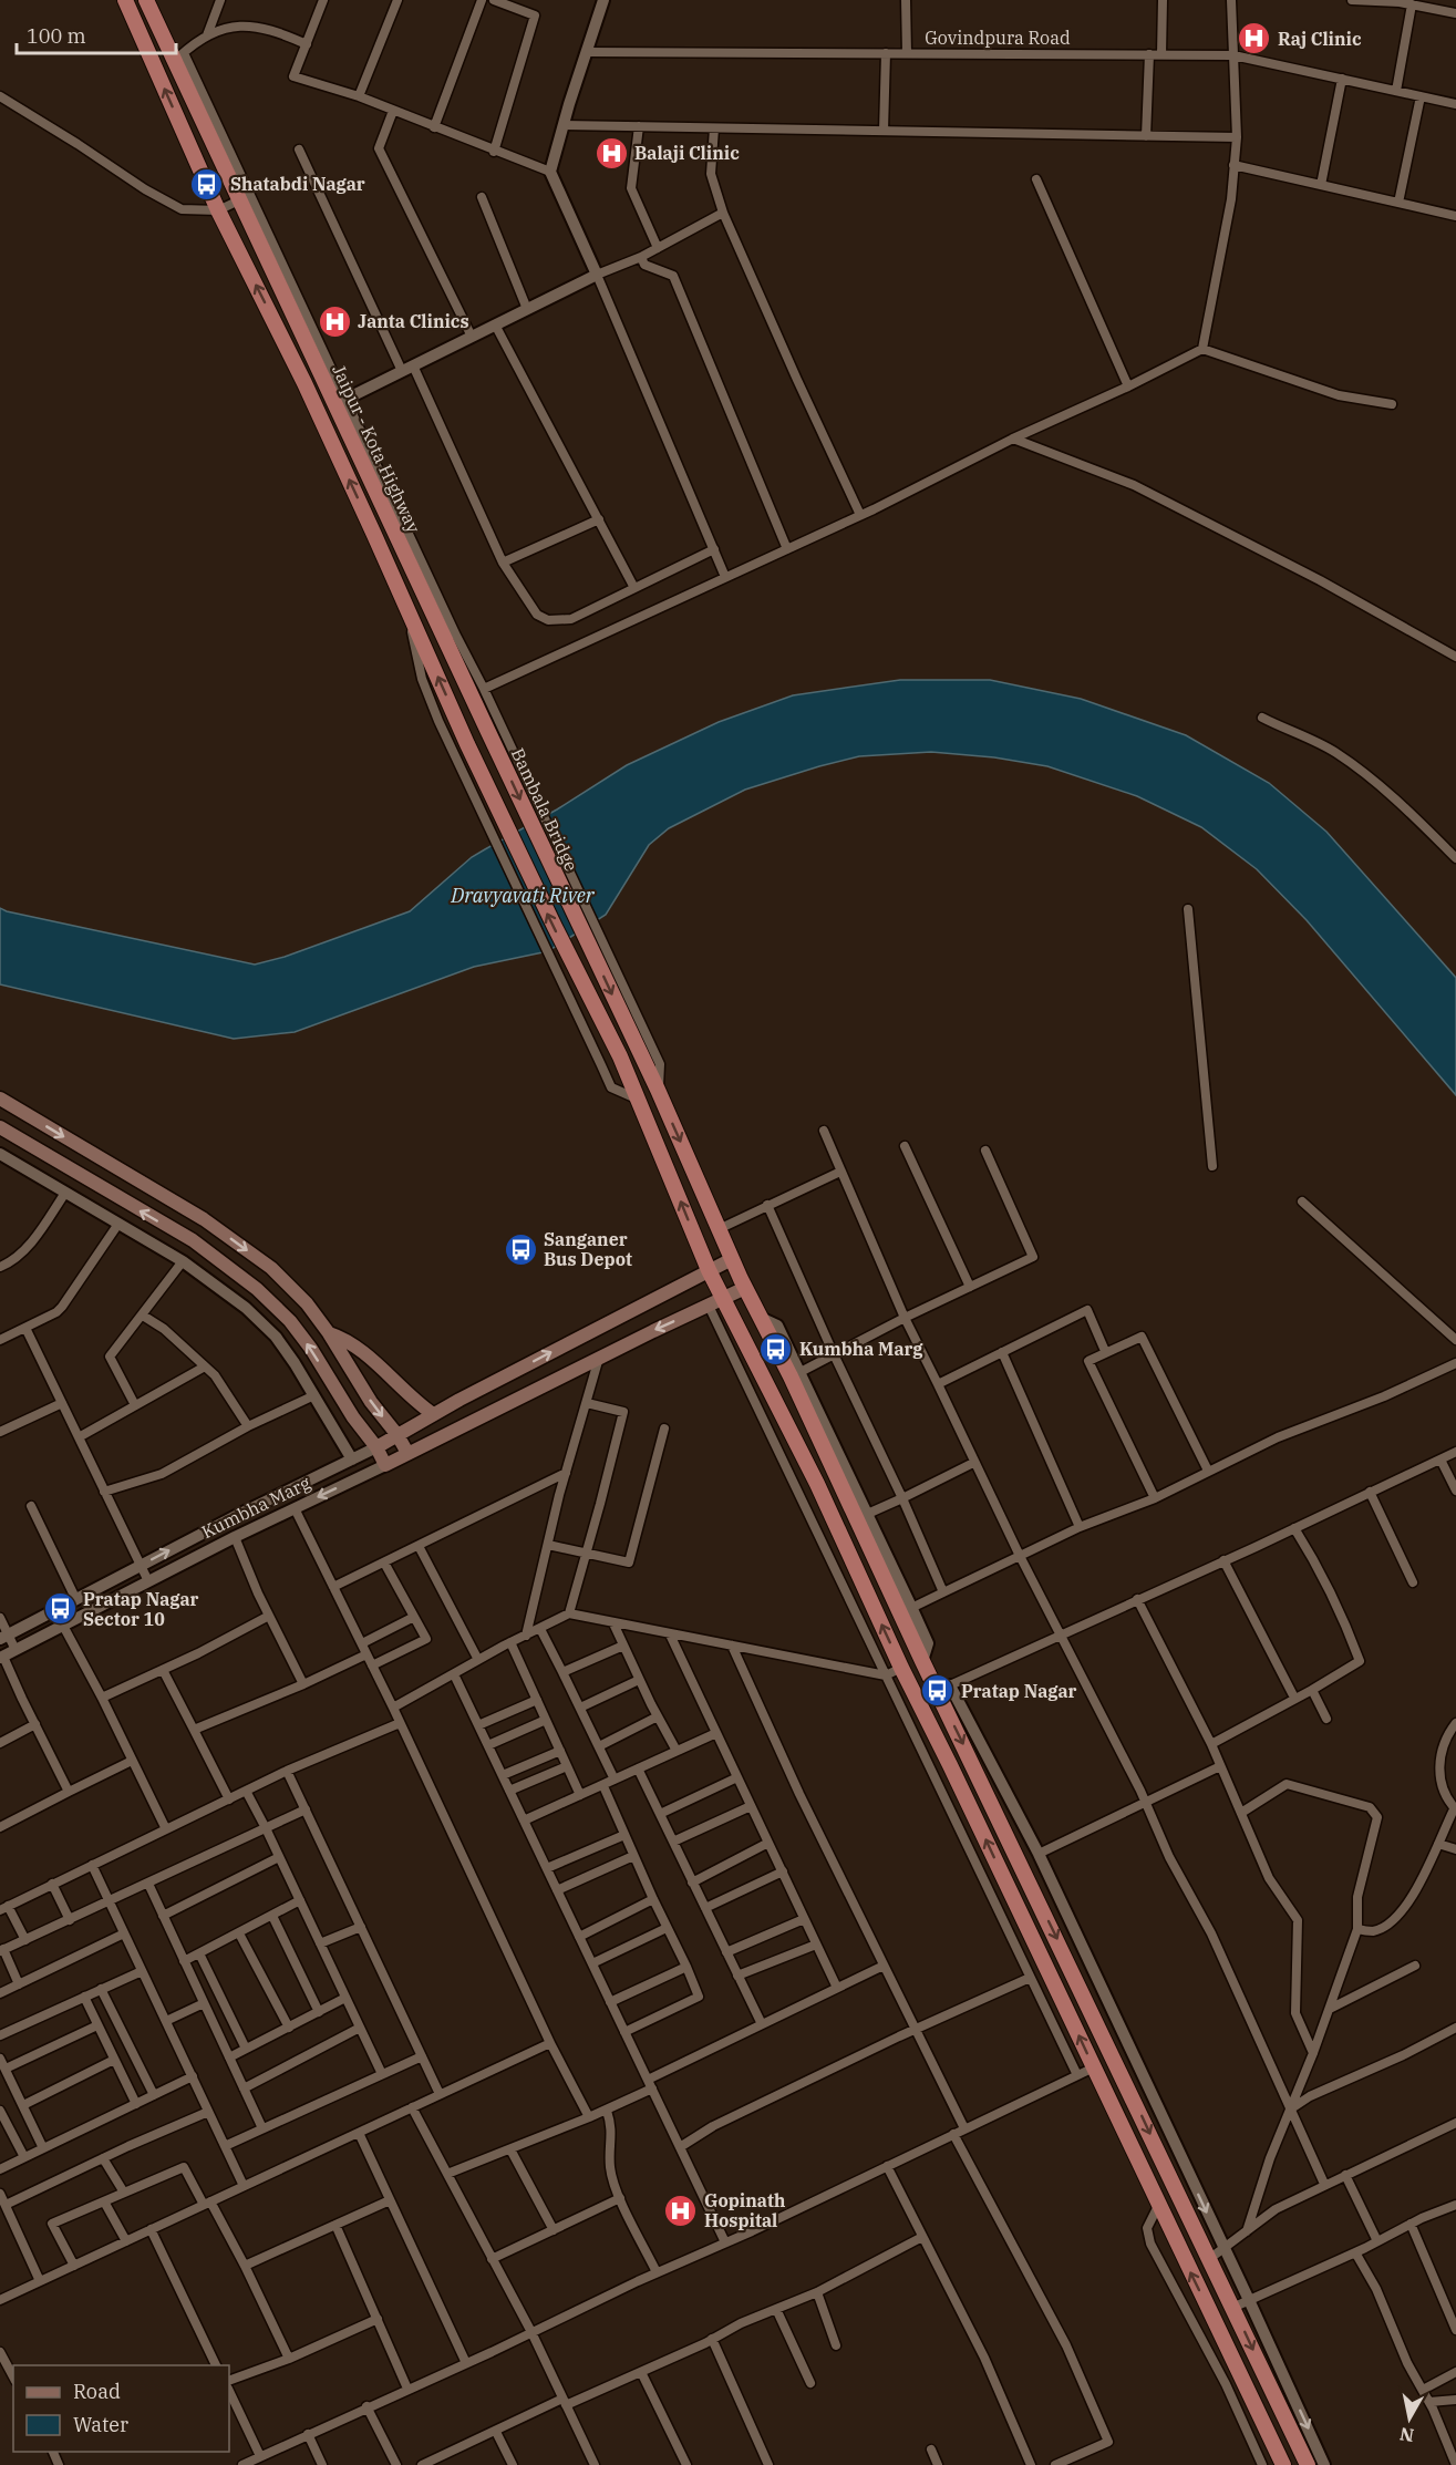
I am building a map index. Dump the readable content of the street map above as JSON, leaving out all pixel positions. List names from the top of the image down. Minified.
{"streets":{"highway":["Jaipur - Kota Highway","Bambala Bridge"],"main road":["Kumbha Marg"],"street":["Govindpura Road"]},"crossings":[["Jaipur - Kota Highway","Bambala Bridge"],["Bambala Bridge","Kumbha Marg"]],"water":["Dravyavati River"],"places":{"hospital":["Raj Clinic","Balaji Clinic","Janta Clinics","Gopinath Hospital"],"bus stop":["Shatabdi Nagar","Sanganer Bus Depot","Kumbha Marg","Pratap Nagar Sector 10","Pratap Nagar"]},"legend":["Road","Water"],"scale_bar":"100 m","north":"bottom"}
